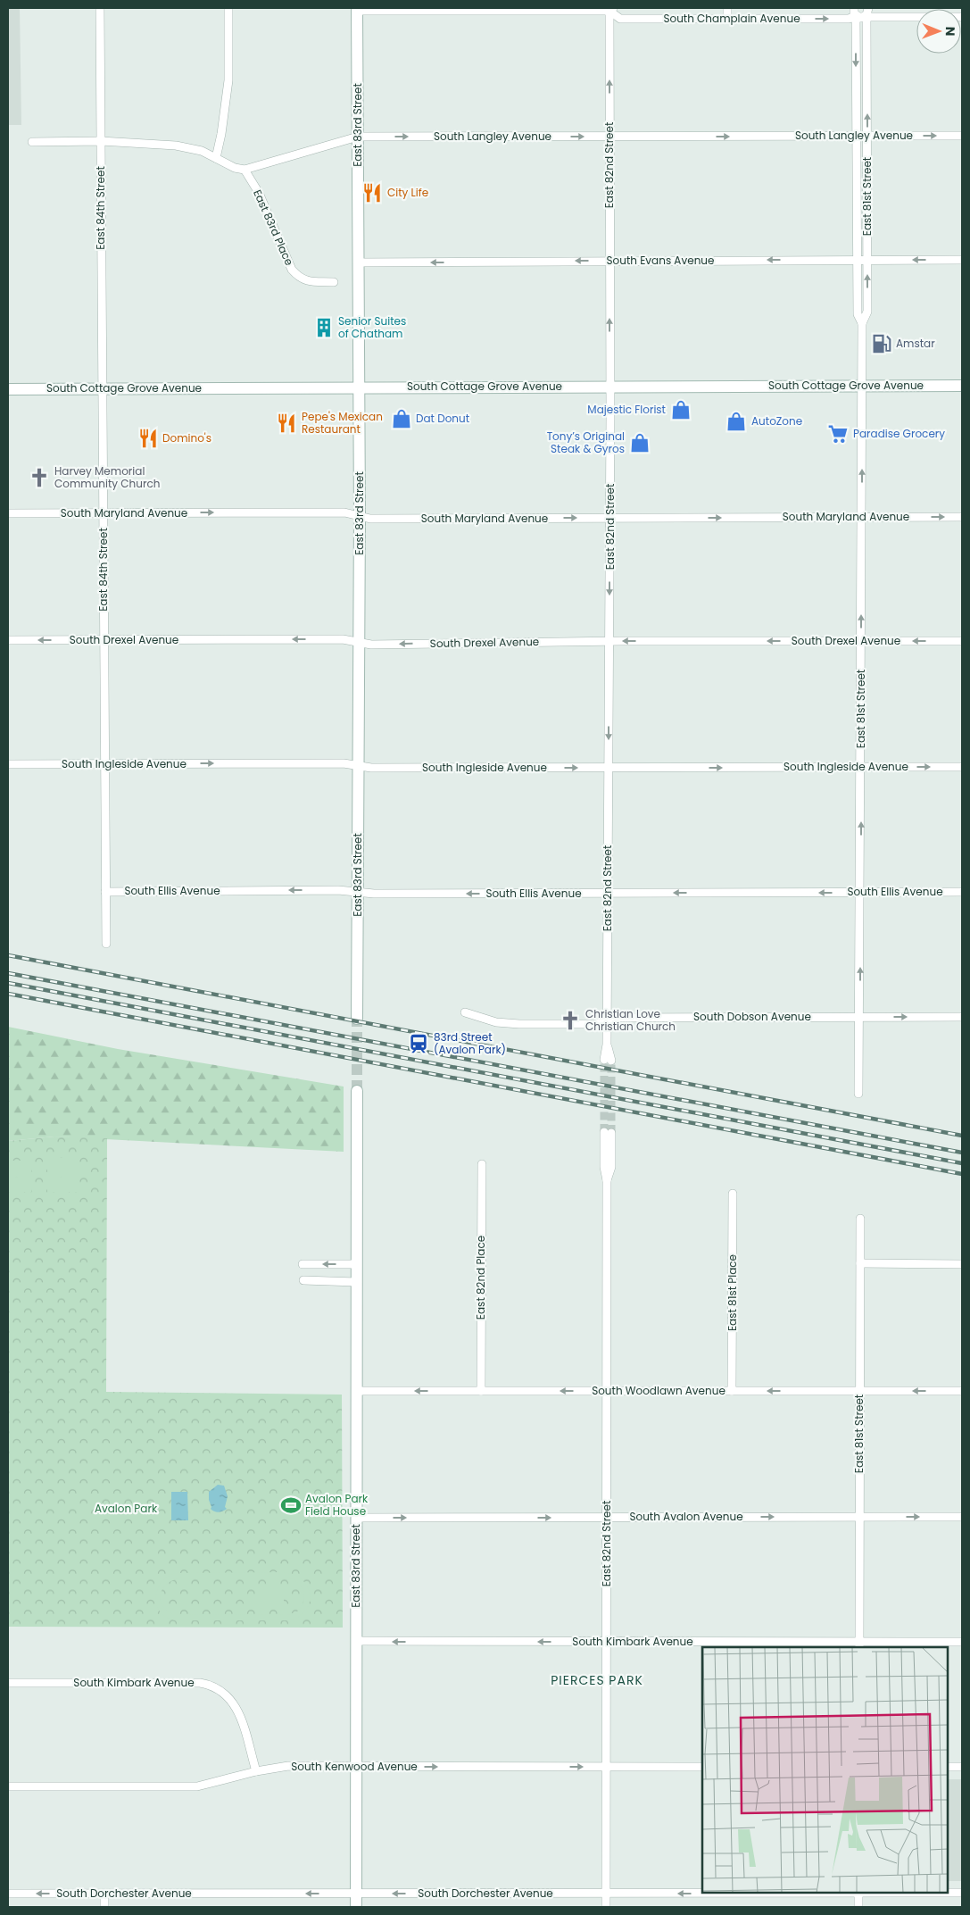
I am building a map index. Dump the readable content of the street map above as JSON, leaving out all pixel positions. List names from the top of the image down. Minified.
{"streets":{"street":["South Champlain Avenue","East 83rd Street","South Langley Avenue","East 82nd Street","East 81st Street","East 84th Street","East 83rd Place","South Evans Avenue","South Cottage Grove Avenue","South Maryland Avenue","South Drexel Avenue","South Ingleside Avenue","South Ellis Avenue","South Dobson Avenue","East 82nd Place","East 81st Place","South Woodlawn Avenue","South Avalon Avenue","South Kimbark Avenue","South Kenwood Avenue","South Dorchester Avenue"]},"crossings":[["South Champlain Avenue","East 83rd Street"],["South Champlain Avenue","East 82nd Street"],["South Champlain Avenue","East 81st Street"],["East 83rd Street","South Langley Avenue"],["East 83rd Street","South Evans Avenue"],["East 83rd Street","South Cottage Grove Avenue"],["East 83rd Street","South Maryland Avenue"],["East 83rd Street","South Drexel Avenue"],["East 83rd Street","South Ingleside Avenue"],["East 83rd Street","South Ellis Avenue"],["East 83rd Street","South Woodlawn Avenue"],["East 83rd Street","South Avalon Avenue"],["East 83rd Street","South Kimbark Avenue"],["East 83rd Street","South Kenwood Avenue"],["East 83rd Street","South Dorchester Avenue"],["South Langley Avenue","East 82nd Street"],["South Langley Avenue","East 81st Street"],["South Langley Avenue","East 83rd Place"],["East 82nd Street","South Evans Avenue"],["East 82nd Street","South Cottage Grove Avenue"],["East 82nd Street","South Maryland Avenue"],["East 82nd Street","South Drexel Avenue"],["East 82nd Street","South Ingleside Avenue"],["East 82nd Street","South Ellis Avenue"],["East 82nd Street","South Dobson Avenue"],["East 82nd Street","South Woodlawn Avenue"],["East 82nd Street","South Avalon Avenue"],["East 82nd Street","South Kimbark Avenue"],["East 82nd Street","South Kenwood Avenue"],["East 82nd Street","South Dorchester Avenue"],["East 81st Street","South Evans Avenue"],["East 81st Street","South Cottage Grove Avenue"],["East 81st Street","South Maryland Avenue"],["East 81st Street","South Drexel Avenue"],["East 81st Street","South Ingleside Avenue"],["East 81st Street","South Ellis Avenue"],["East 81st Street","South Dobson Avenue"],["East 81st Street","South Woodlawn Avenue"],["East 81st Street","South Avalon Avenue"],["East 81st Street","South Kimbark Avenue"],["East 84th Street","South Cottage Grove Avenue"],["East 84th Street","South Maryland Avenue"],["East 84th Street","South Drexel Avenue"],["East 84th Street","South Ingleside Avenue"],["East 84th Street","South Ellis Avenue"],["East 82nd Place","South Woodlawn Avenue"],["East 81st Place","South Woodlawn Avenue"],["South Kimbark Avenue","South Kenwood Avenue"]],"one_way":["South Langley Avenue","South Evans Avenue","South Maryland Avenue","South Drexel Avenue","South Ingleside Avenue","South Ellis Avenue","South Woodlawn Avenue","South Avalon Avenue","South Kenwood Avenue","South Dorchester Avenue"],"districts":["PIERCES PARK"],"parks":["Avalon Park"],"places":{"restaurant":["City Life","Pepe's Mexican Restaurant","Domino's"],"building":["Senior Suites of Chatham"],"fuel station":["Amstar"],"shop":["Majestic Florist","Dat Donut","AutoZone","Tony’s Original Steak & Gyros"],"supermarket":["Paradise Grocery"],"church":["Harvey Memorial Community Church","Christian Love Christian Church"],"station":["83rd Street (Avalon Park)"],"sports":["Avalon Park Field House"]},"north":"right"}
